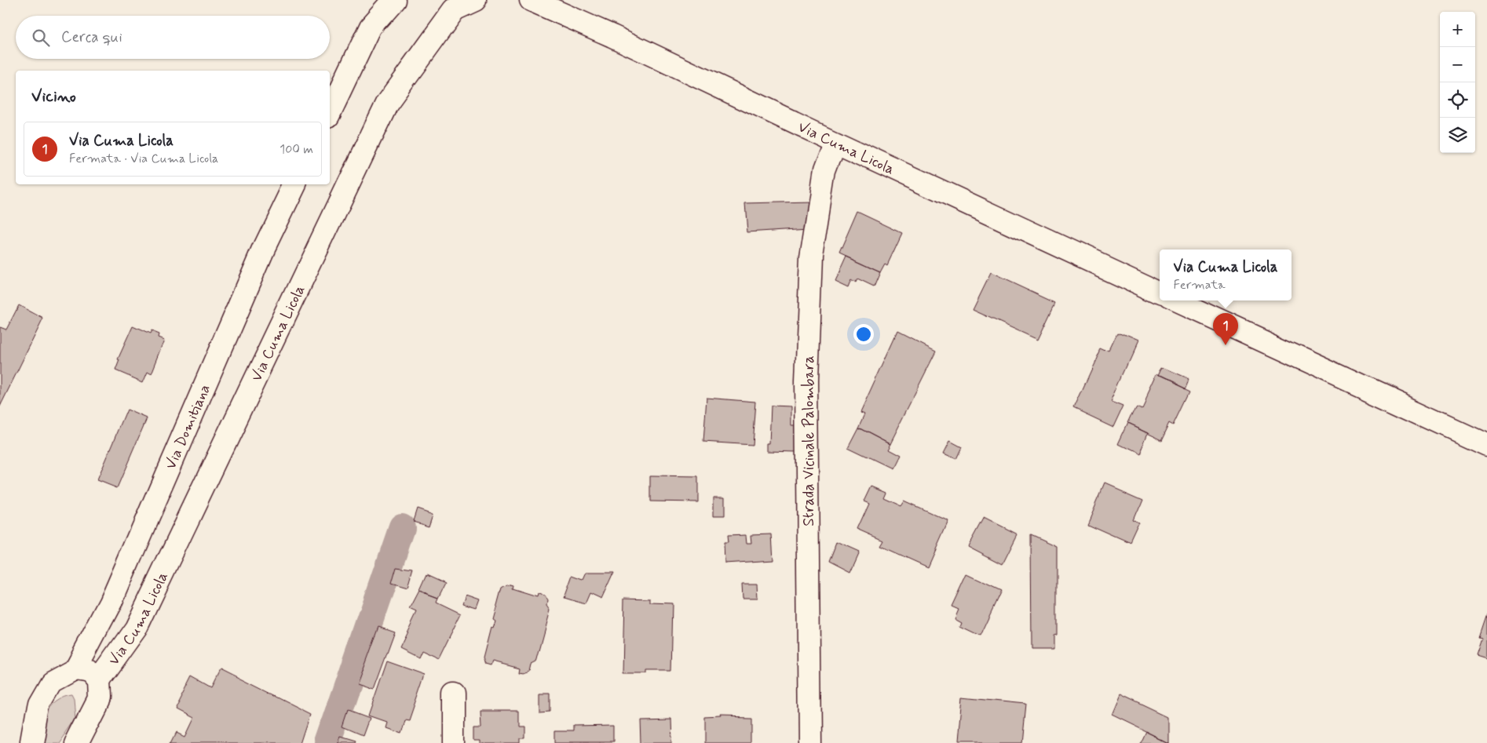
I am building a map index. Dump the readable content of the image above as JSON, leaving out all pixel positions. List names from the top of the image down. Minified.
{"streets":{"street":["Via Cuma Licola","Via Domitiana","Strada Vicinale Palombara"]},"crossings":[["Via Cuma Licola","Strada Vicinale Palombara"]],"page":{"map_buttons":["+","−"],"search":"Cerca qui","heading":"Vicino","list":[{"mark":"1","name":"Via Cuma Licola","note":"Fermata · Via Cuma Licola","value":"100 m"}],"popup":["Via Cuma Licola","Fermata"],"pins":"1"}}
